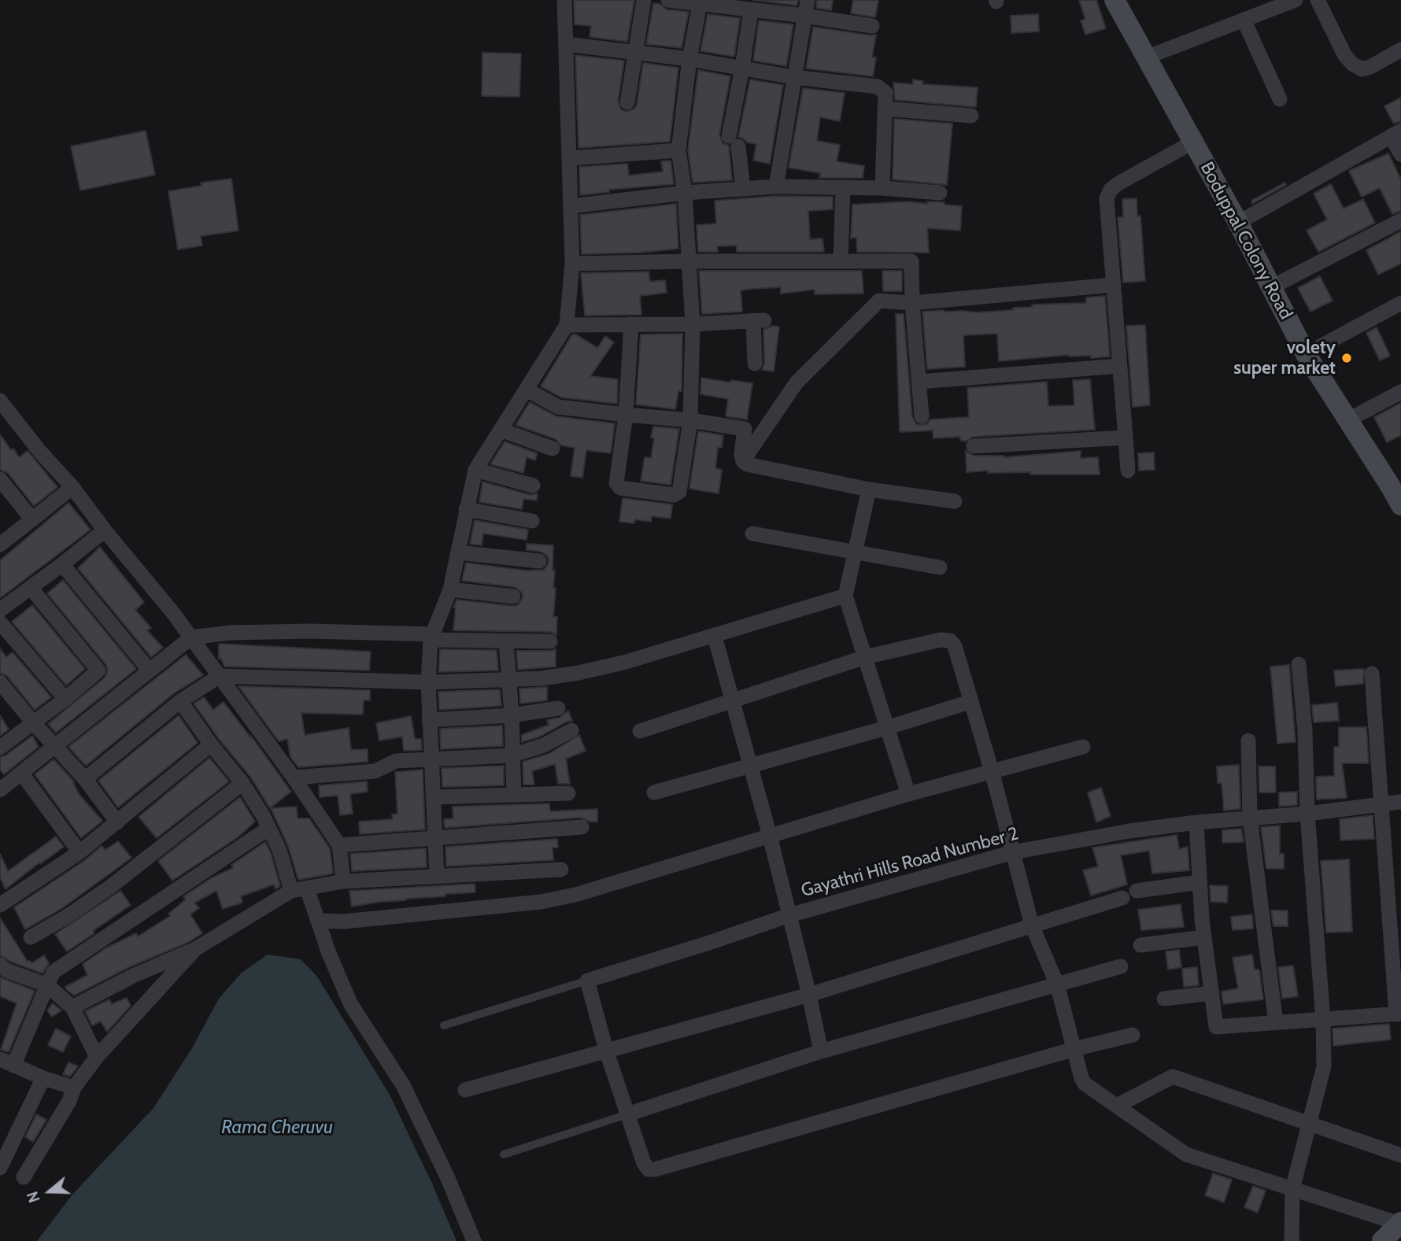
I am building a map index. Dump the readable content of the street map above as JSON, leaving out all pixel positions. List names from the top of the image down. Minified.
{"streets":{"street":["Boduppal Colony Road","Gayathri Hills Road Number 2"]},"water":["Rama Cheruvu"],"places":["volety super market"],"north":"left"}
